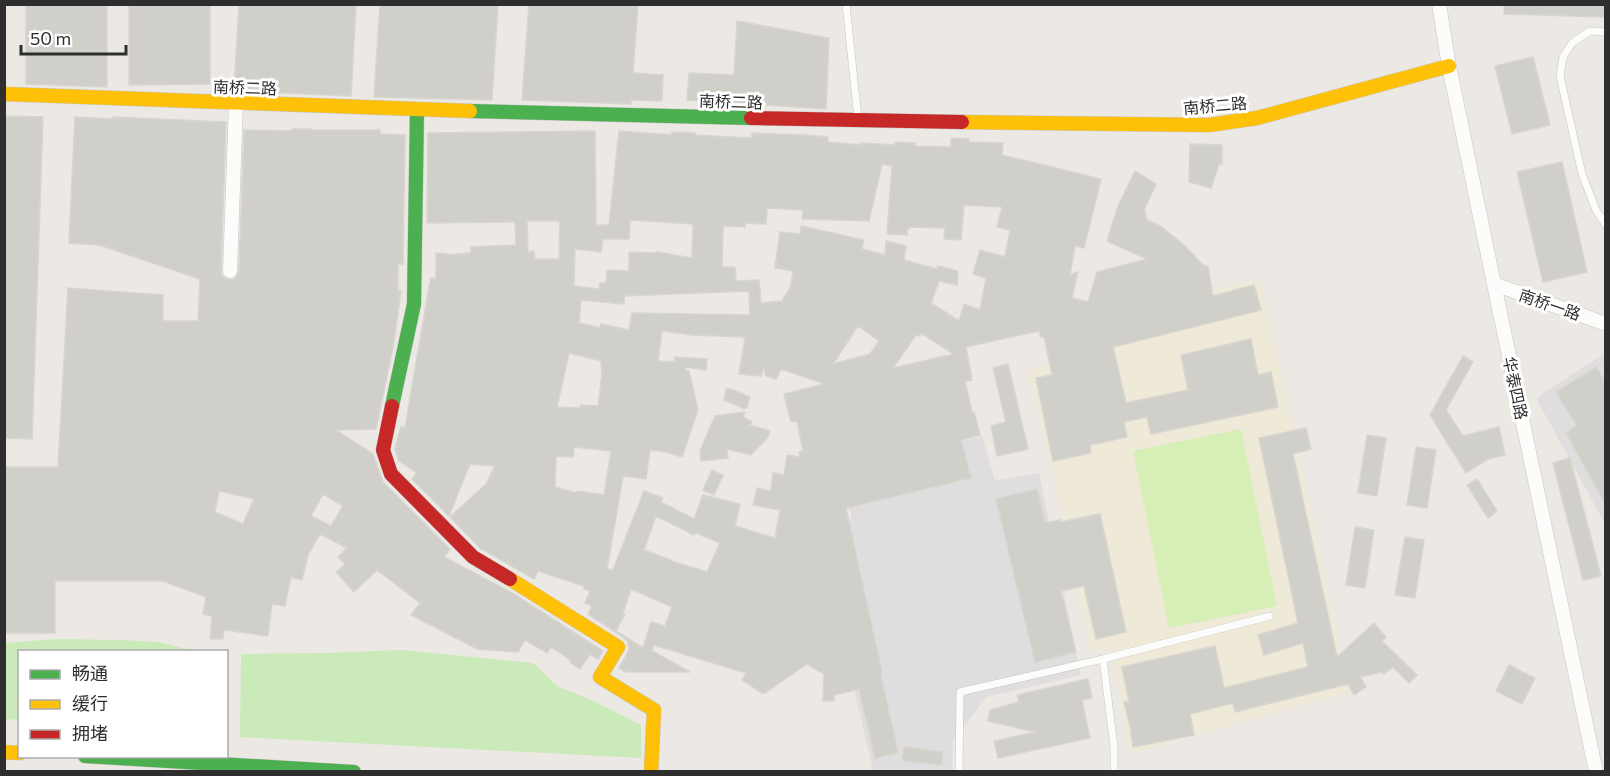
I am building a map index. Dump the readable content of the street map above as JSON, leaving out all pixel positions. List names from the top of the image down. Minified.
{"streets":{"street":["南桥二路","南桥一路","华泰四路"]},"crossings":[["南桥二路","华泰四路"],["南桥一路","华泰四路"]],"legend":["畅通","缓行","拥堵"],"scale_bar":"50 m"}
